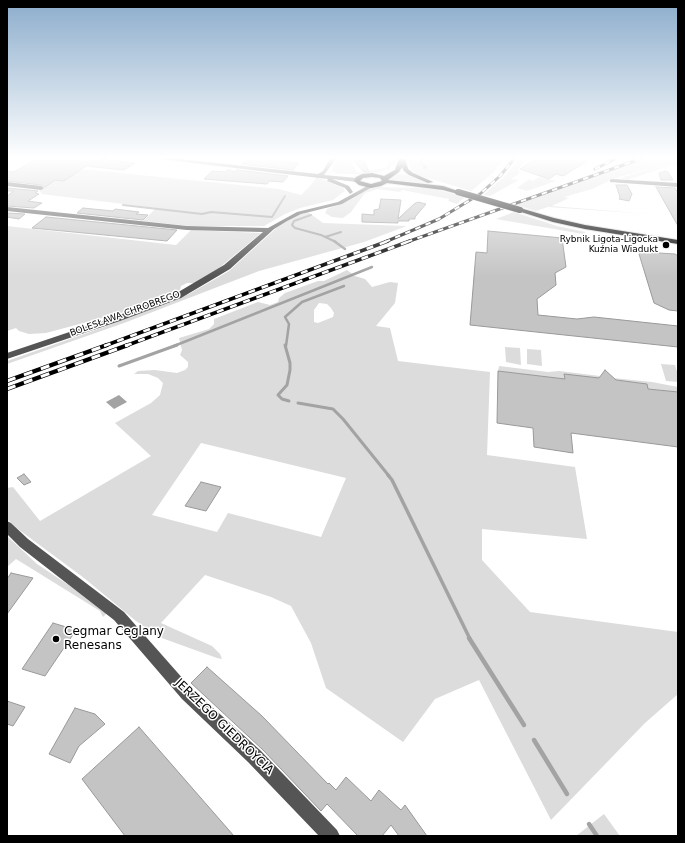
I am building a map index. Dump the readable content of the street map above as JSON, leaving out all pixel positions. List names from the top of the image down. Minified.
{"streets":{"street":["BOLESŁAWA CHROBREGO","JERZEGO GIEDROYCIA"]},"places":["Rybnik Ligota-Ligocka Kuźnia Wiadukt","Cegmar Ceglany Renesans"]}
